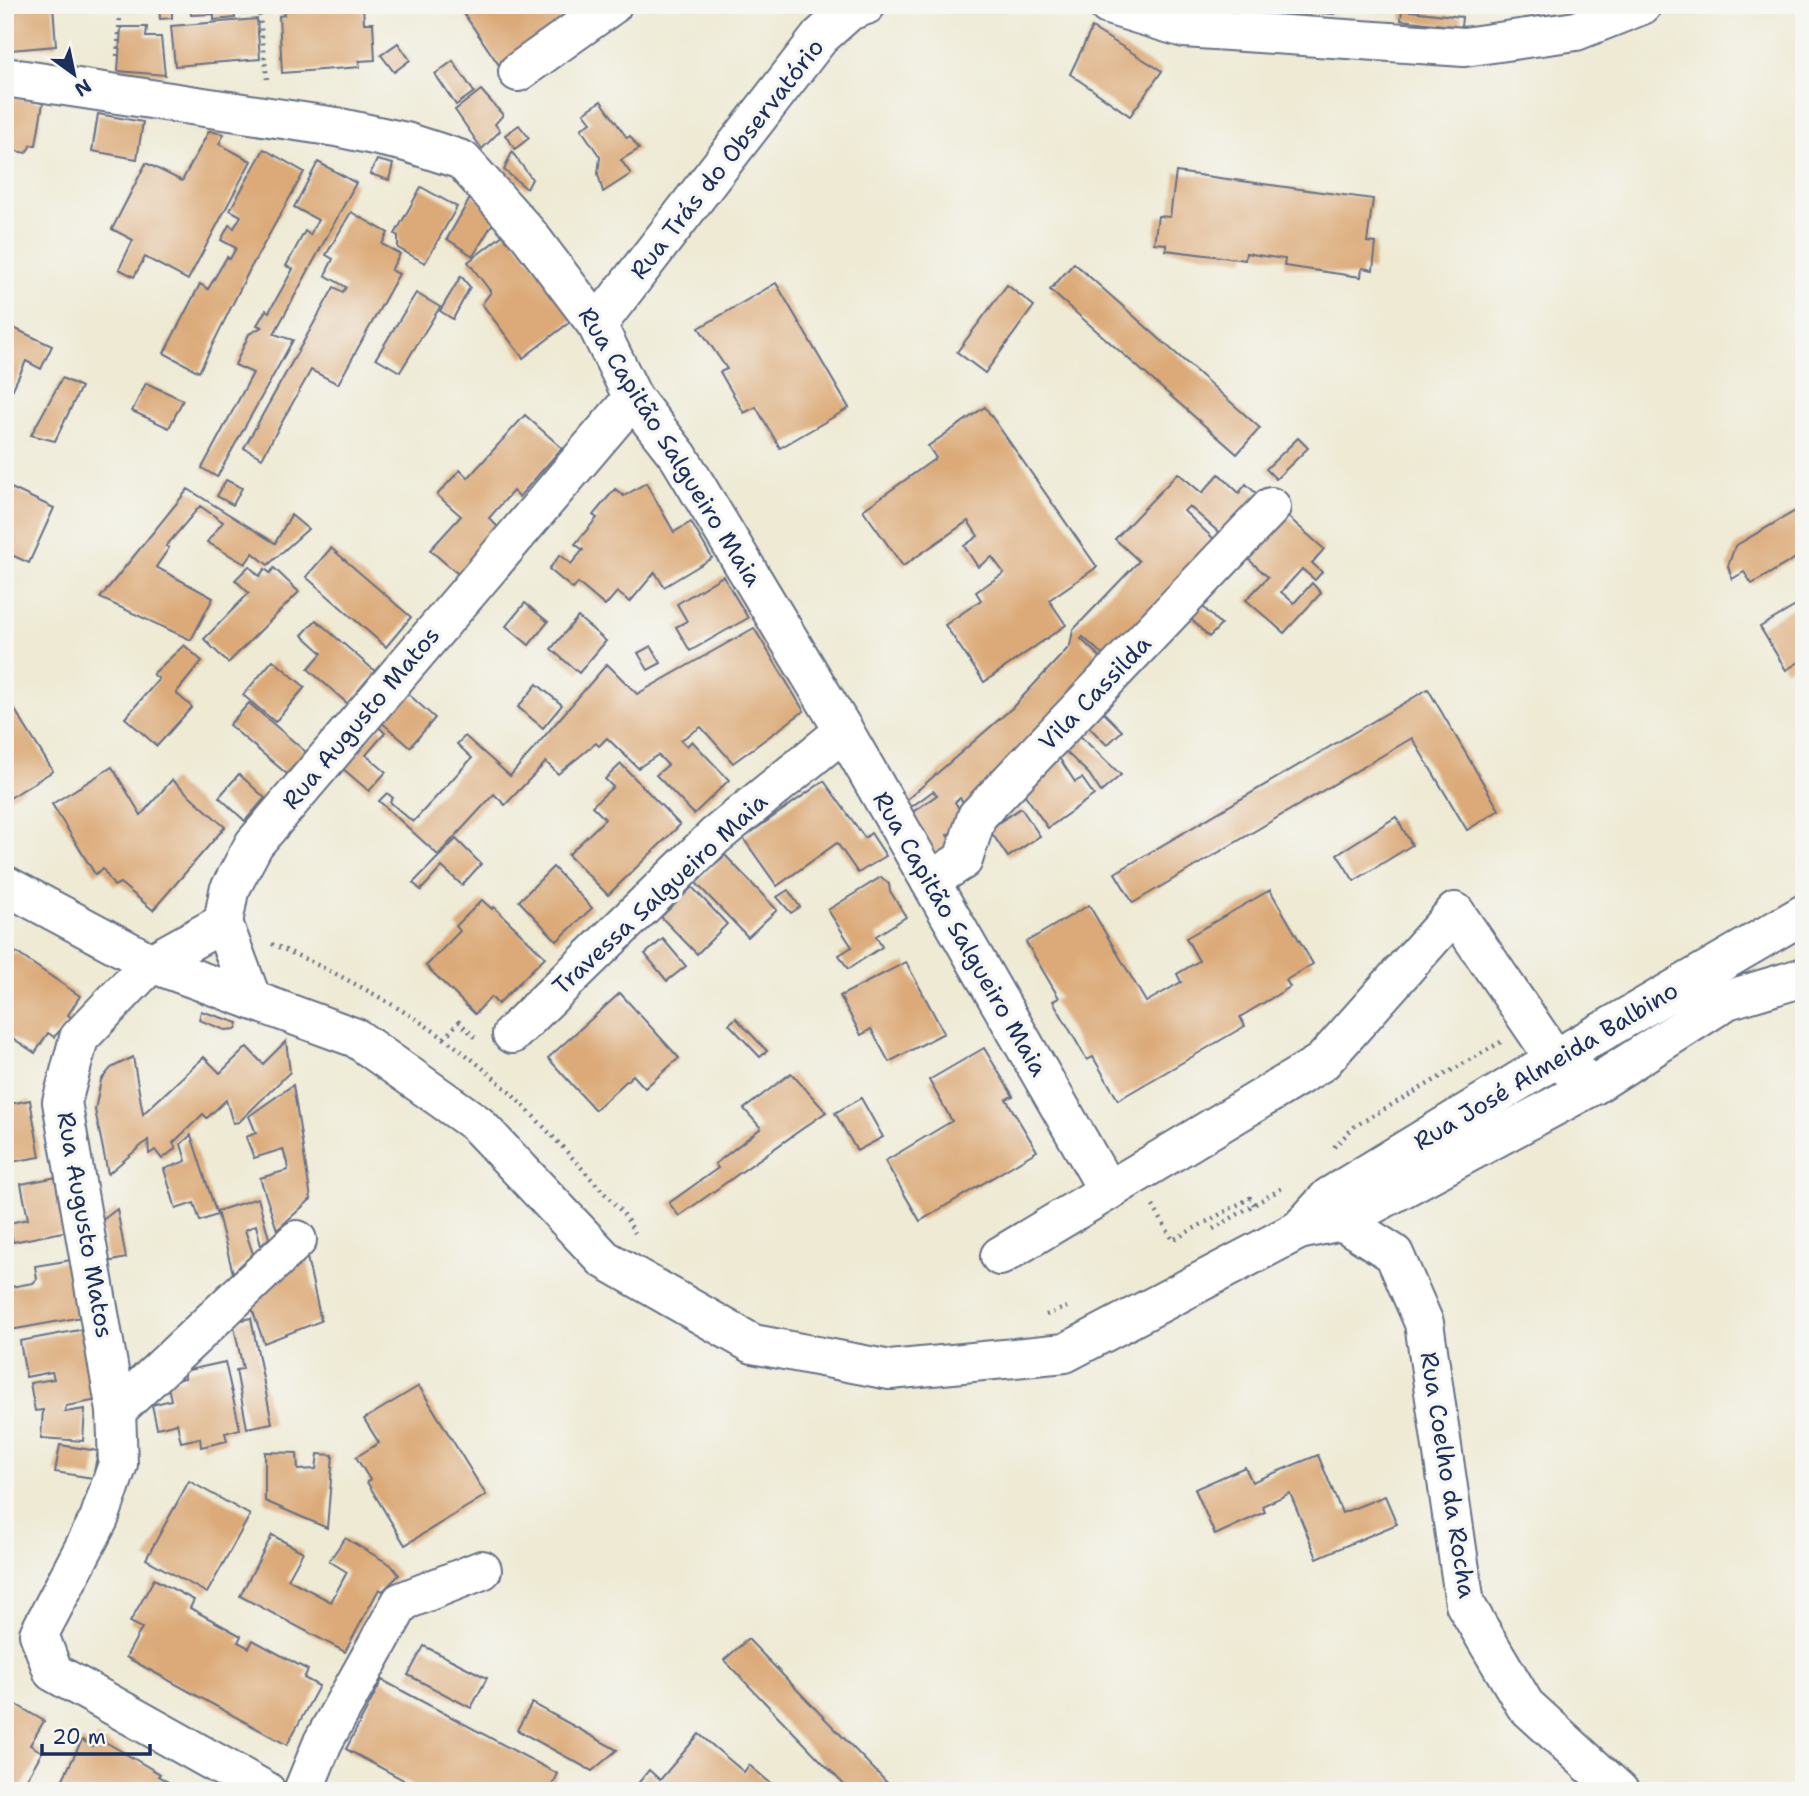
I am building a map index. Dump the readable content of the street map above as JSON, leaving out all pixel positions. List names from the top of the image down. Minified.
{"streets":{"street":["Rua Trás do Observatório","Rua Capitão Salgueiro Maia","Vila Cassilda","Rua Augusto Matos","Travessa Salgueiro Maia","Rua José Almeida Balbino","Rua Coelho da Rocha"]},"crossings":[["Rua Trás do Observatório","Rua Capitão Salgueiro Maia"],["Rua Capitão Salgueiro Maia","Vila Cassilda"],["Rua Capitão Salgueiro Maia","Rua Augusto Matos"],["Rua Capitão Salgueiro Maia","Travessa Salgueiro Maia"],["Rua Augusto Matos","Rua José Almeida Balbino"],["Rua José Almeida Balbino","Rua Coelho da Rocha"]],"scale_bar":"20 m","north":"bottom right"}
